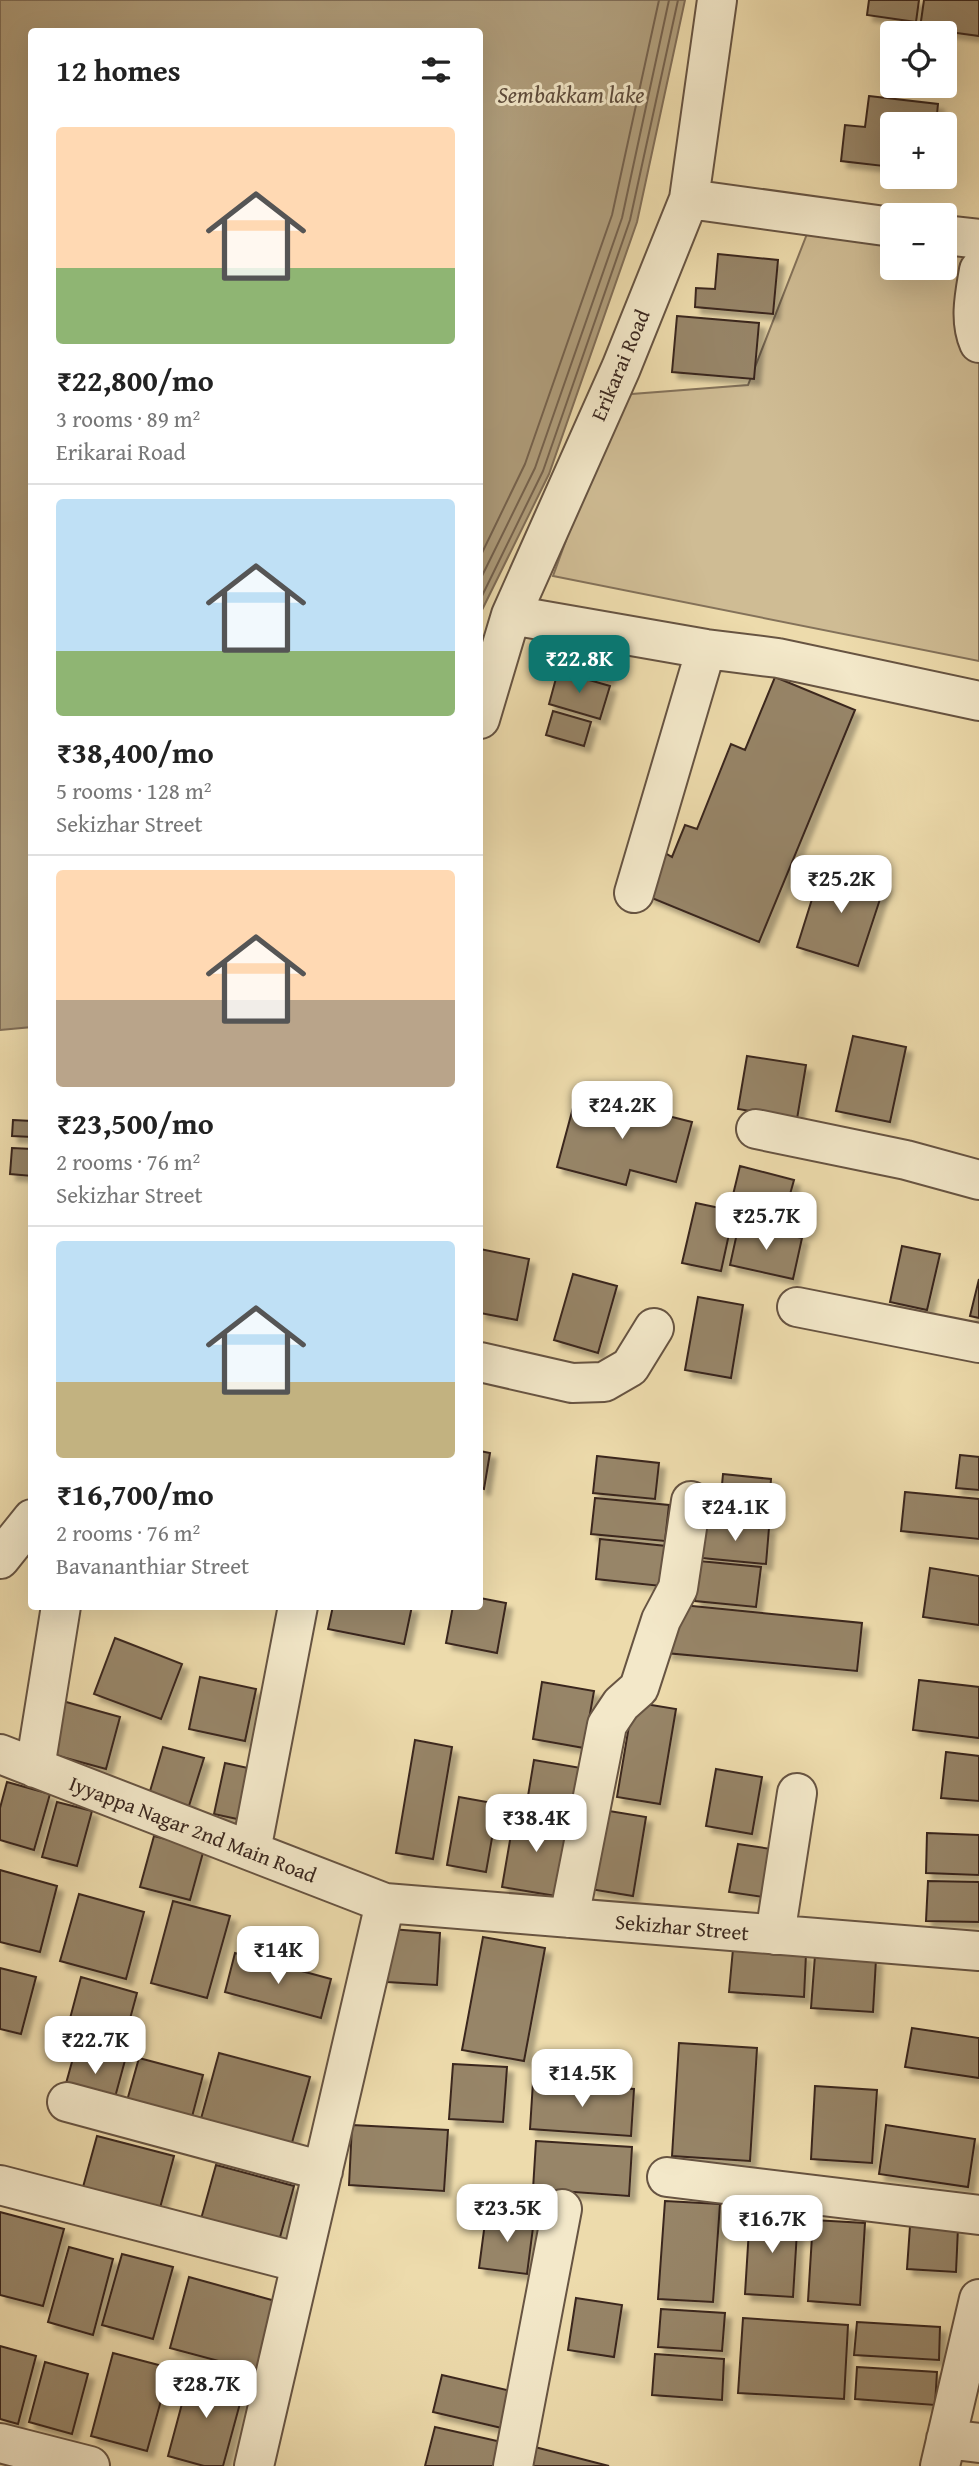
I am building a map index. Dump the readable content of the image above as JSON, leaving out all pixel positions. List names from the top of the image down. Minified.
{"streets":{"street":["Erikarai Road","Iyyappa Nagar 2nd Main Road","Sekizhar Street"]},"crossings":[["Iyyappa Nagar 2nd Main Road","Sekizhar Street"]],"water":["Sembakkam lake"],"page":{"map_buttons":["+","−"],"heading":"12 homes","list":[{"name":"₹22,800/mo","note":"3 rooms · 89 m² · Erikarai Road"},{"name":"₹38,400/mo","note":"5 rooms · 128 m² · Sekizhar Street"},{"name":"₹23,500/mo","note":"2 rooms · 76 m² · Sekizhar Street"},{"name":"₹16,700/mo","note":"2 rooms · 76 m² · Bavananthiar Street"}],"price":["₹22.8K","₹25.2K","₹24.2K","₹25.7K","₹24.1K","₹38.4K","₹14K","₹22.7K","₹14.5K","₹23.5K","₹16.7K","₹28.7K"]}}
